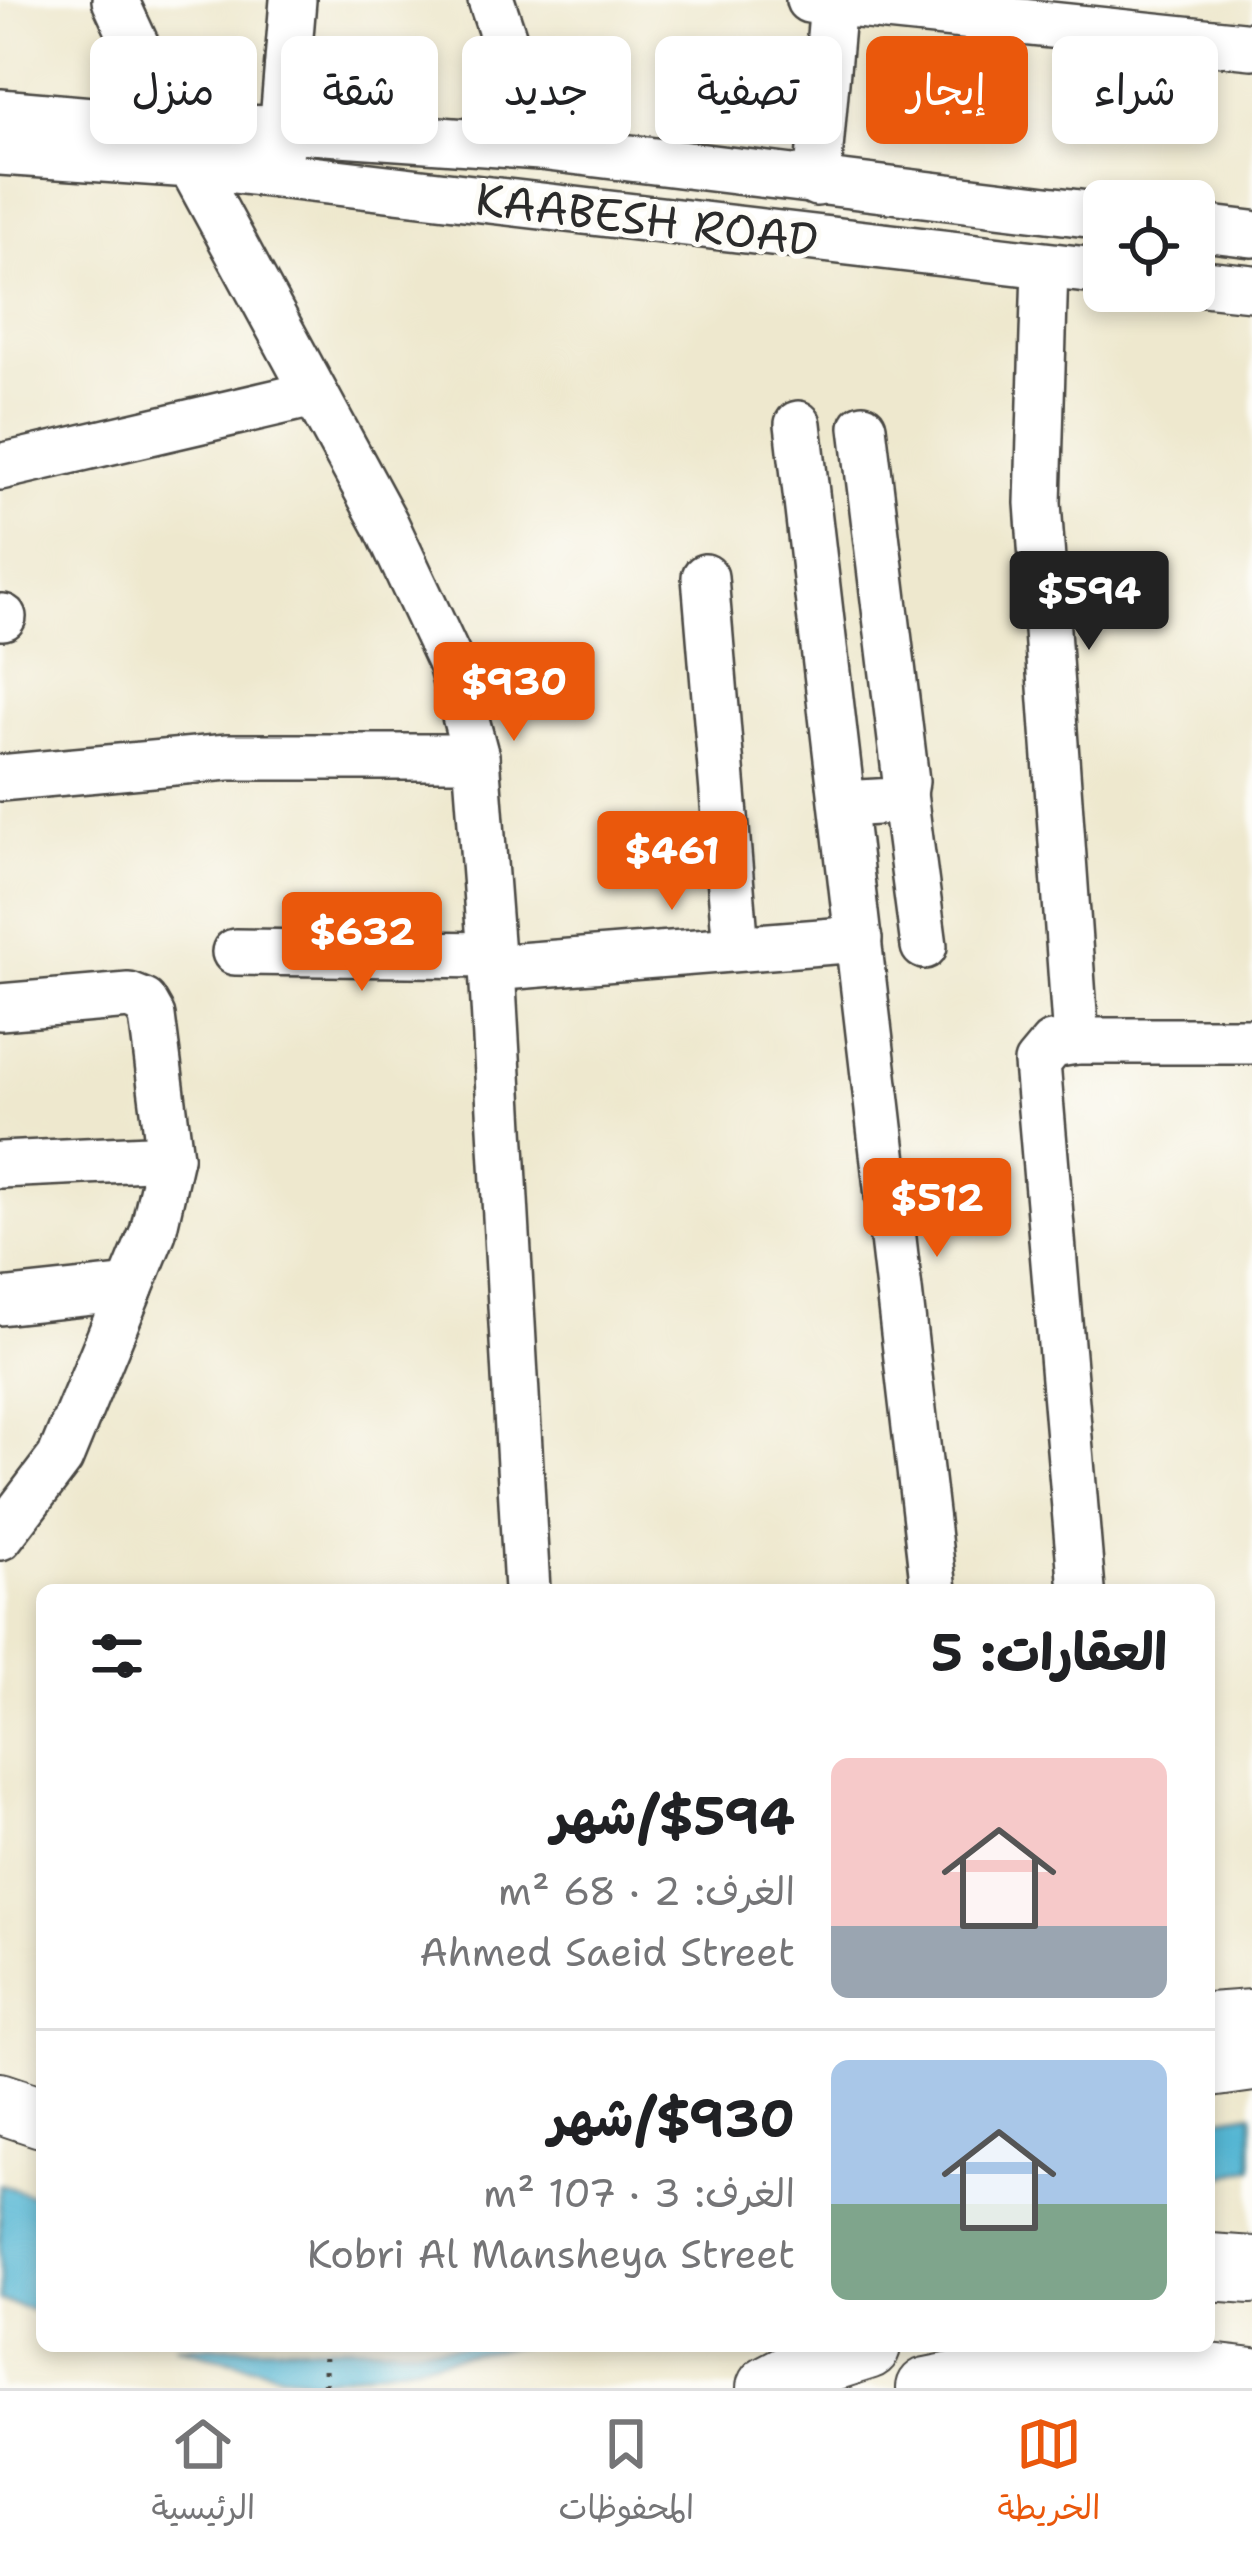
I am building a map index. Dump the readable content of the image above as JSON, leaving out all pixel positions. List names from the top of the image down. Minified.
{"streets":{"street":["KAABESH ROAD"]},"page":{"chip":["شراء","إيجار","تصفية","جديد","شقة","منزل"],"price":["$594","$930","$461","$632","$512"],"heading":"العقارات: 5","list":[{"name":"$594/شهر","note":"الغرف: 2 · 68 m² · Ahmed Saeid Street"},{"name":"$930/شهر","note":"الغرف: 3 · 107 m² · Kobri Al Mansheya Street"}],"tabs":["الخريطة","المحفوظات","الرئيسية"]}}
